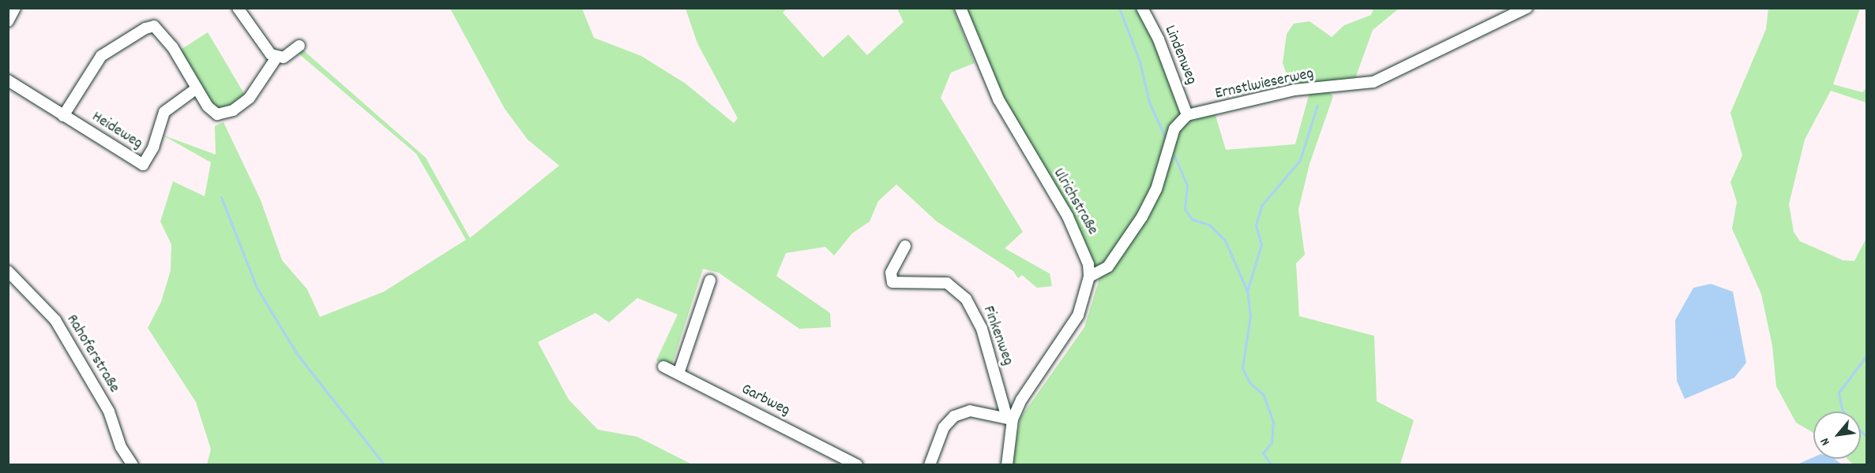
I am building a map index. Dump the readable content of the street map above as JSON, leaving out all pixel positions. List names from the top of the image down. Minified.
{"streets":{"street":["Lindenweg","Ernstlwieserweg","Heideweg","Ulrichstraße","Finkenweg","Rahoferstraße","Garbweg"]},"crossings":[["Lindenweg","Ernstlwieserweg"]],"north":"bottom left"}
